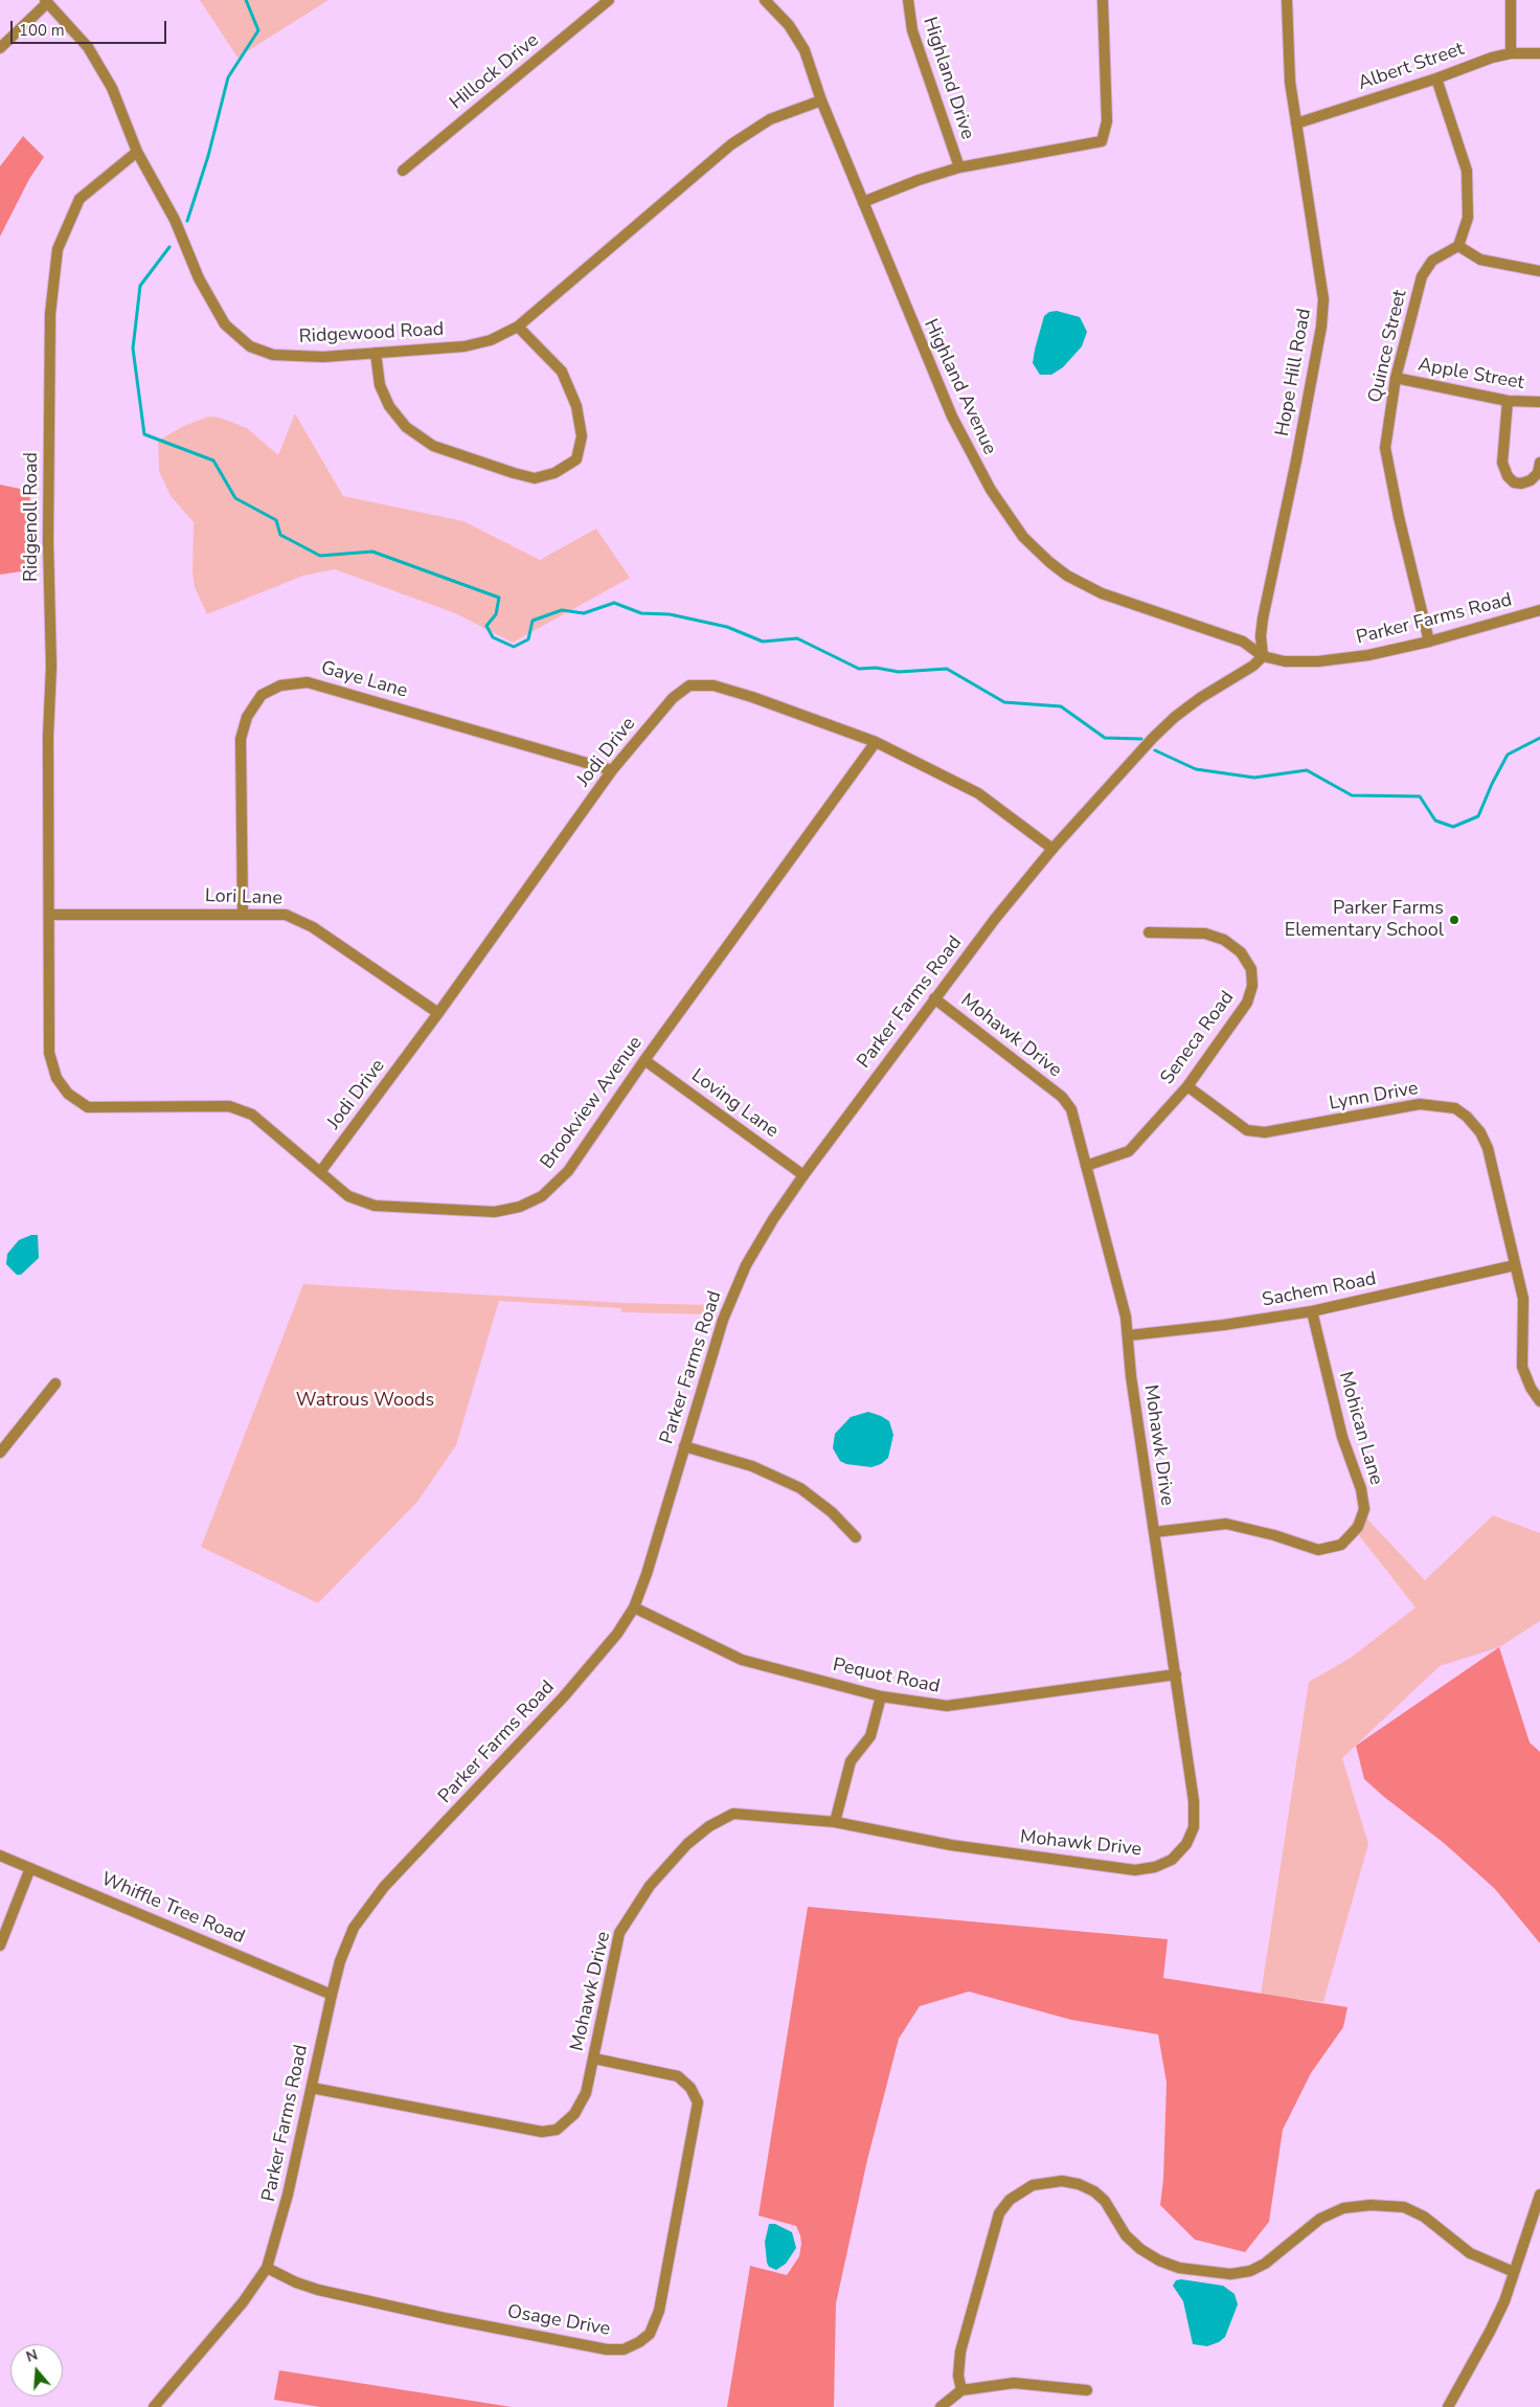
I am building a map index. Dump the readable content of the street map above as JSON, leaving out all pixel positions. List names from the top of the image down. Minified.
{"streets":{"street":["Albert Street","Hillock Drive","Highland Drive","Ridgewood Road","Quince Street","Hope Hill Road","Apple Street","Highland Avenue","Ridgenoll Road","Parker Farms Road","Gaye Lane","Jodi Drive","Lori Lane","Mohawk Drive","Seneca Road","Lynn Drive","Brookview Avenue","Loving Lane","Sachem Road","Mohican Lane","Pequot Road","Whiffle Tree Road","Osage Drive"]},"crossings":[["Albert Street","Hope Hill Road"],["Highland Drive","Highland Avenue"],["Ridgewood Road","Highland Avenue"],["Ridgewood Road","Ridgenoll Road"],["Quince Street","Apple Street"],["Quince Street","Parker Farms Road"],["Hope Hill Road","Highland Avenue"],["Hope Hill Road","Parker Farms Road"],["Highland Avenue","Parker Farms Road"],["Ridgenoll Road","Lori Lane"],["Ridgenoll Road","Brookview Avenue"],["Parker Farms Road","Jodi Drive"],["Parker Farms Road","Mohawk Drive"],["Parker Farms Road","Loving Lane"],["Parker Farms Road","Pequot Road"],["Parker Farms Road","Whiffle Tree Road"],["Parker Farms Road","Osage Drive"],["Gaye Lane","Jodi Drive"],["Gaye Lane","Lori Lane"],["Jodi Drive","Lori Lane"],["Jodi Drive","Brookview Avenue"],["Lori Lane","Brookview Avenue"],["Mohawk Drive","Seneca Road"],["Mohawk Drive","Sachem Road"],["Mohawk Drive","Mohican Lane"],["Mohawk Drive","Pequot Road"],["Mohawk Drive","Osage Drive"],["Seneca Road","Lynn Drive"],["Lynn Drive","Sachem Road"],["Brookview Avenue","Loving Lane"],["Sachem Road","Mohican Lane"]],"parks":["Watrous Woods"],"places":["Parker Farms Elementary School"],"scale_bar":"100 m","north":"top"}
